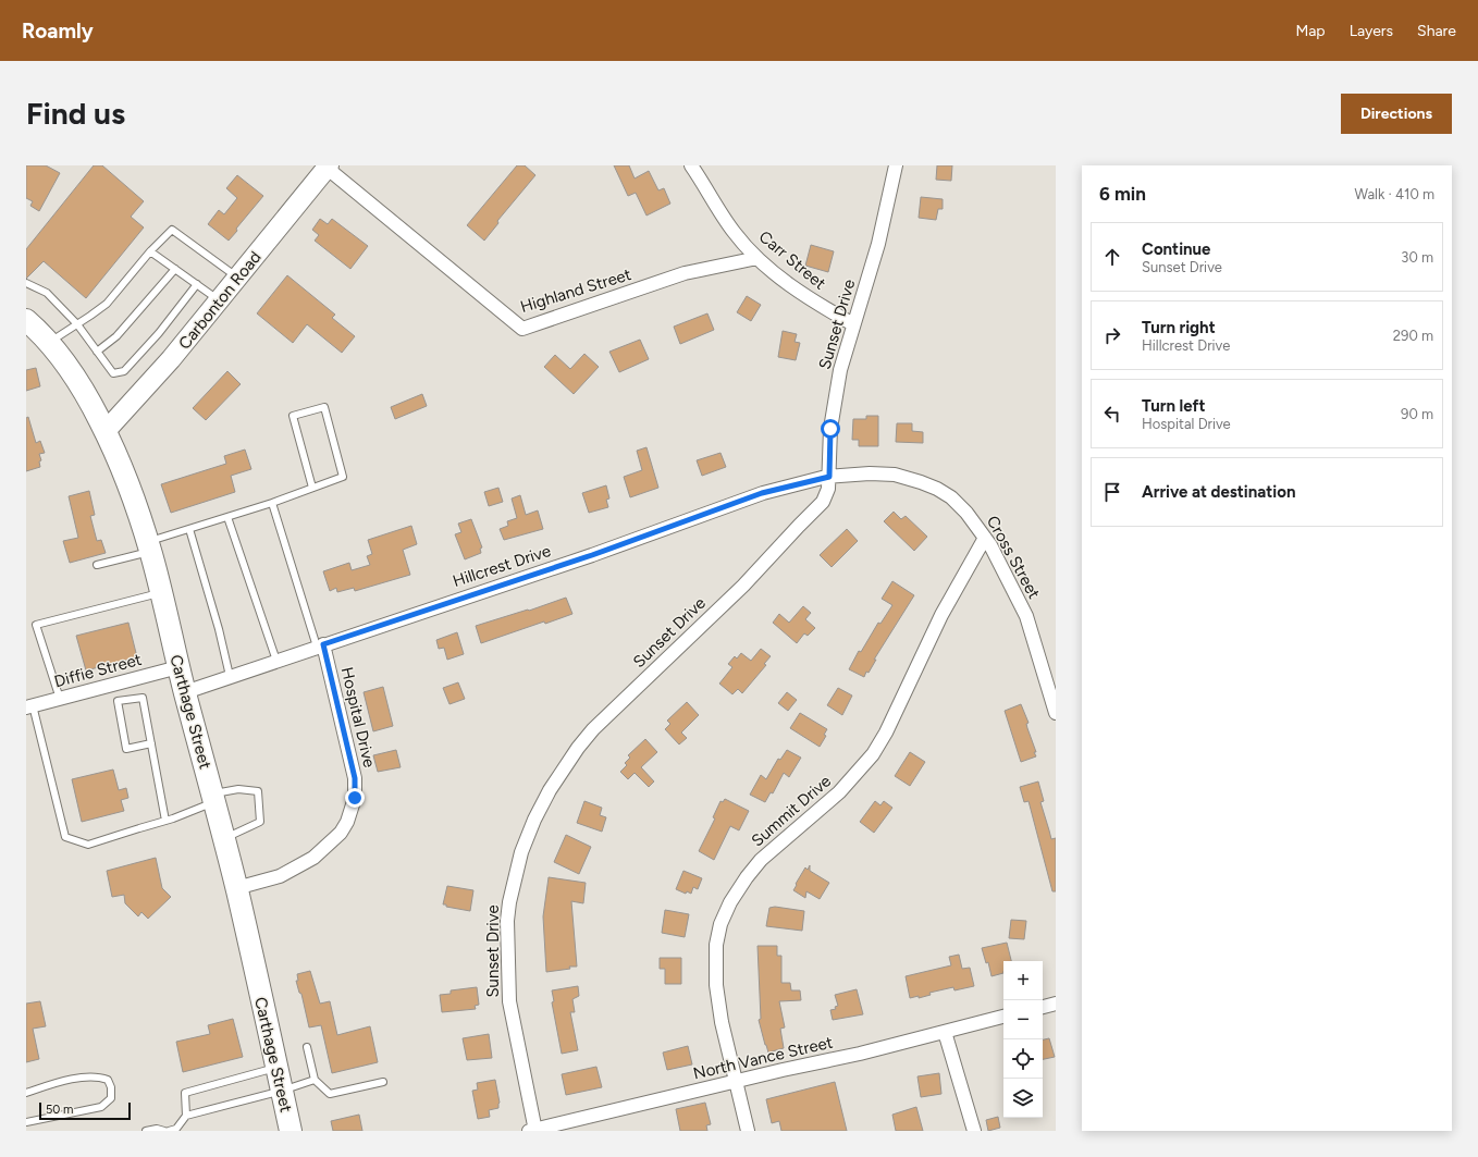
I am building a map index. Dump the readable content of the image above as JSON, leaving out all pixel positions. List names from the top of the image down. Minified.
{"streets":{"main road":["Carthage Street"],"street":["Carr Street","Highland Street","Carbonton Road","Sunset Drive","Cross Street","Hillcrest Drive","Diffie Street","Hospital Drive","Summit Drive","North Vance Street"]},"crossings":[["Carr Street","Highland Street"],["Carr Street","Sunset Drive"],["Highland Street","Carbonton Road"],["Carbonton Road","Carthage Street"],["Sunset Drive","Cross Street"],["Sunset Drive","Hillcrest Drive"],["Sunset Drive","North Vance Street"],["Cross Street","Hillcrest Drive"],["Cross Street","Summit Drive"],["Hillcrest Drive","Carthage Street"],["Hillcrest Drive","Hospital Drive"],["Diffie Street","Carthage Street"],["Carthage Street","Hospital Drive"],["Summit Drive","North Vance Street"]],"scale_bar":"50 m","page":{"header":"Roamly","nav":["Map","Layers","Share"],"buttons":"Directions","title":"Find us","heading":["6 min","Walk · 410 m"],"list":[["Continue","Sunset Drive","30 m"],["Turn right","Hillcrest Drive","290 m"],["Turn left","Hospital Drive","90 m"],"Arrive at destination"],"map_buttons":["+","−"],"scale":"50 m"}}
